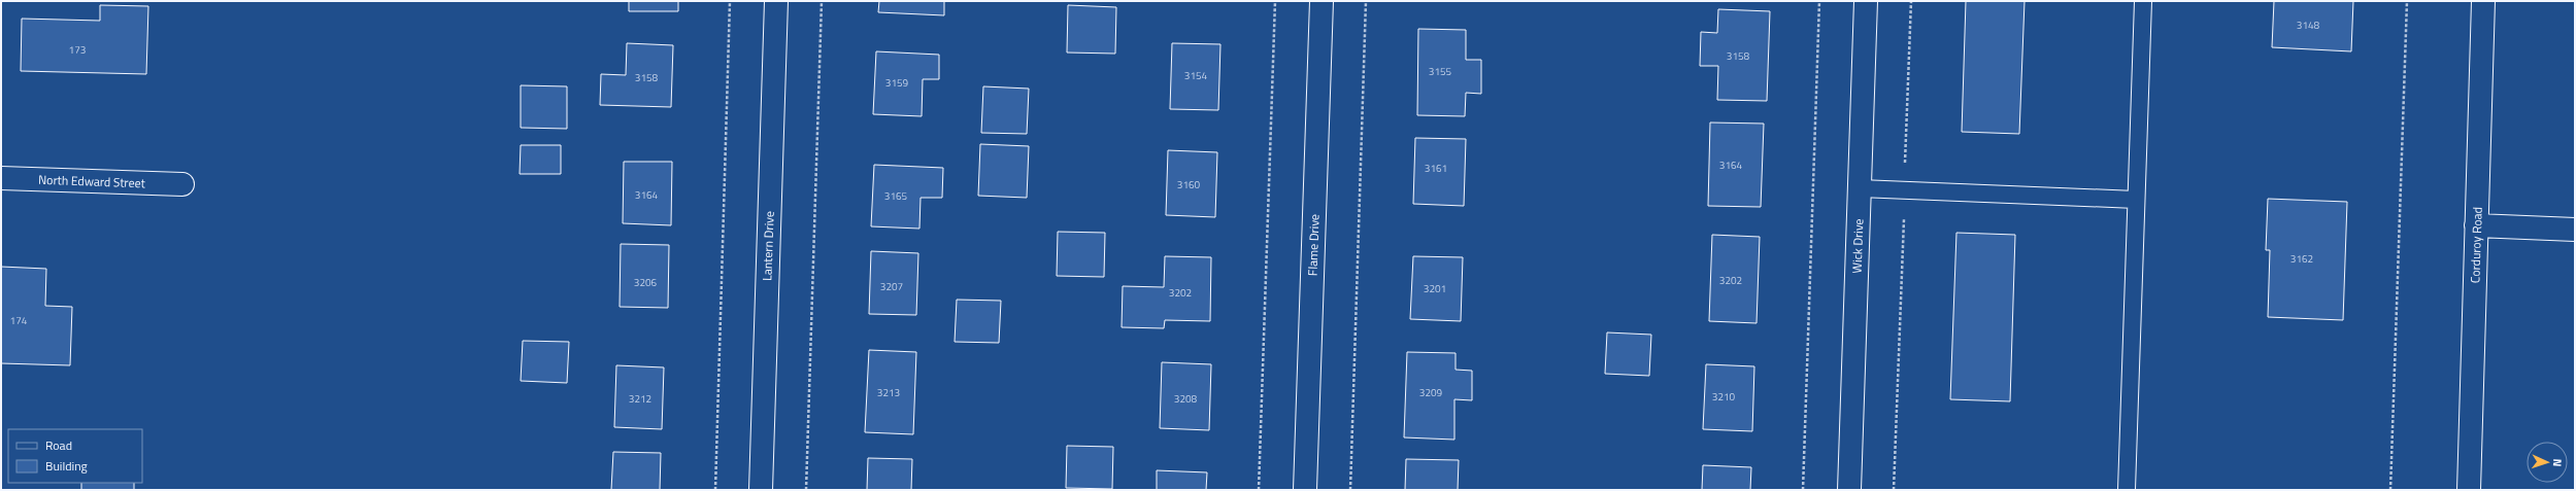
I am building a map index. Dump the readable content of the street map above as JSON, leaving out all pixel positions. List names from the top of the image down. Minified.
{"streets":{"street":["North Edward Street","Flame Drive","Corduroy Road","Lantern Drive","Wick Drive"]},"house_numbers":["3148","173","3158","3155","3154","3158","3159","3164","3161","3160","3164","3165","3162","3202","3206","3207","3201","3202","174","3213","3209","3210","3212","3208"],"legend":["Road","Building"],"north":"right"}
